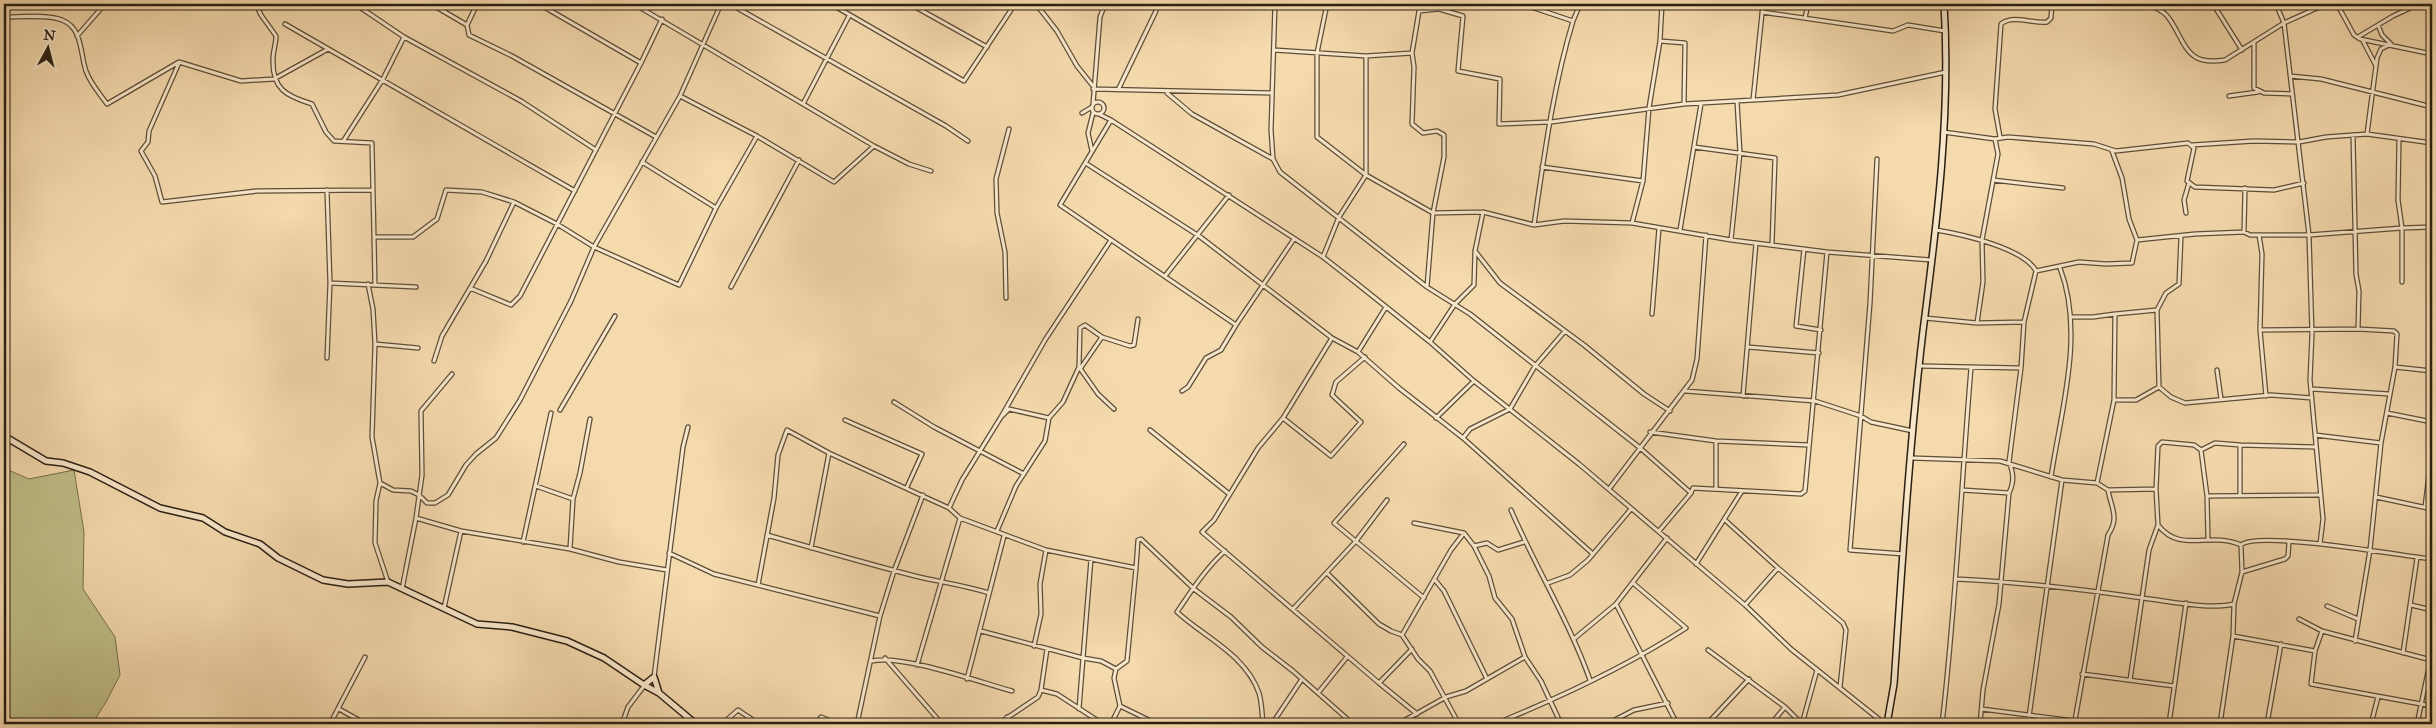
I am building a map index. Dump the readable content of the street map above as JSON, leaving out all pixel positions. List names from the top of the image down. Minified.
{"north":"top"}
